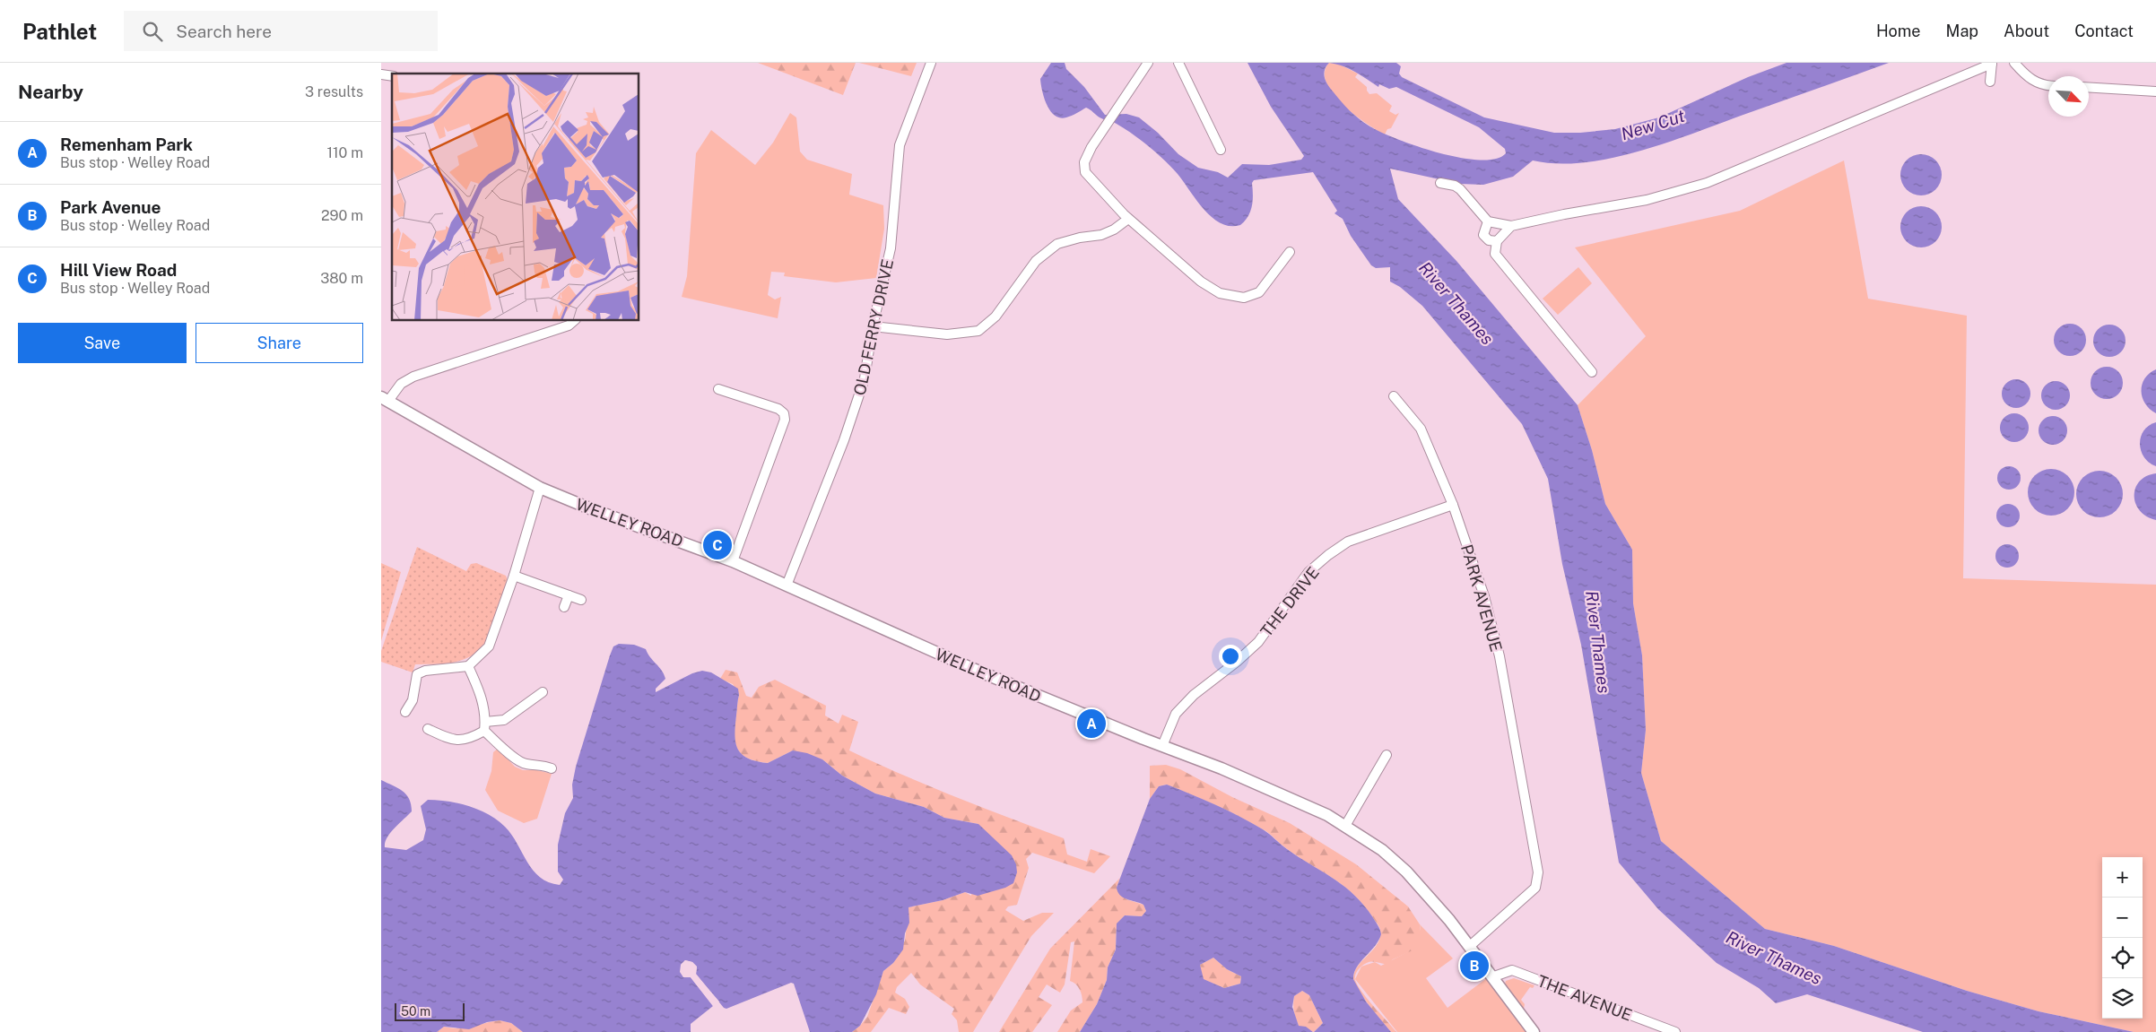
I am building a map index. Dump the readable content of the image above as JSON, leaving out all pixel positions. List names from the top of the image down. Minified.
{"streets":{"main road":["WELLEY ROAD"],"street":["OLD FERRY DRIVE","PARK AVENUE","THE DRIVE","THE AVENUE"]},"crossings":[["OLD FERRY DRIVE","WELLEY ROAD"],["WELLEY ROAD","PARK AVENUE"],["WELLEY ROAD","THE DRIVE"],["WELLEY ROAD","THE AVENUE"],["PARK AVENUE","THE DRIVE"]],"water":["New Cut","River Thames"],"scale_bar":"50 m","north":"bottom right","page":{"header":"Pathlet","search":"Search here","nav":["Home","Map","About","Contact"],"heading":["Nearby","3 results"],"list":[{"mark":"A","name":"Remenham Park","note":"Bus stop · Welley Road","value":"110 m"},{"mark":"B","name":"Park Avenue","note":"Bus stop · Welley Road","value":"290 m"},{"mark":"C","name":"Hill View Road","note":"Bus stop · Welley Road","value":"380 m"}],"buttons":["Save","Share"],"pins":["C","A","B"],"map_buttons":["+","−"],"scale":"50 m"}}
